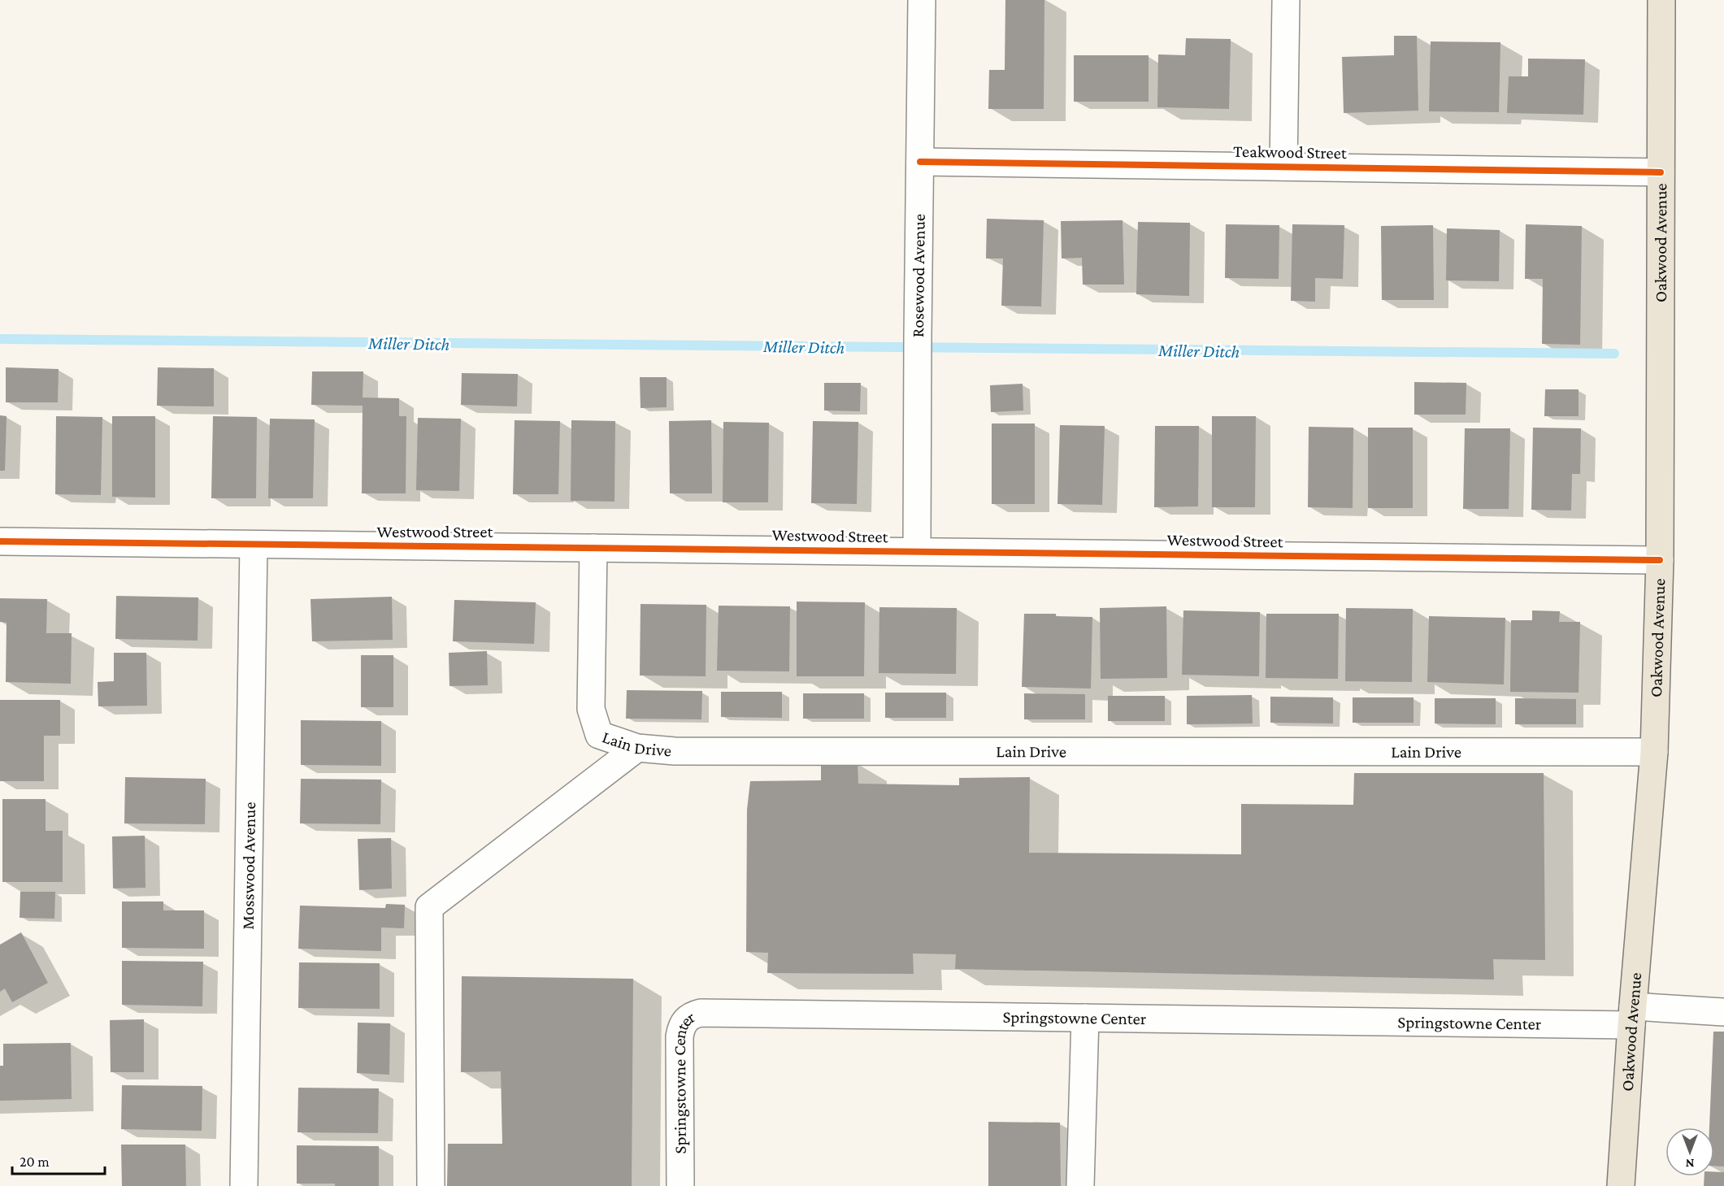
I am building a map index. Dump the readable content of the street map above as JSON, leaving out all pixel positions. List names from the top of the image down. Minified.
{"streets":{"main road":["Oakwood Avenue"],"street":["Teakwood Street","Rosewood Avenue","Westwood Street","Lain Drive","Mosswood Avenue","Springstowne Center"]},"crossings":[["Teakwood Street","Oakwood Avenue"],["Teakwood Street","Rosewood Avenue"],["Oakwood Avenue","Westwood Street"],["Oakwood Avenue","Lain Drive"],["Oakwood Avenue","Springstowne Center"],["Rosewood Avenue","Westwood Street"],["Westwood Street","Lain Drive"],["Westwood Street","Mosswood Avenue"]],"water":["Miller Ditch"],"scale_bar":"20 m","north":"bottom"}
